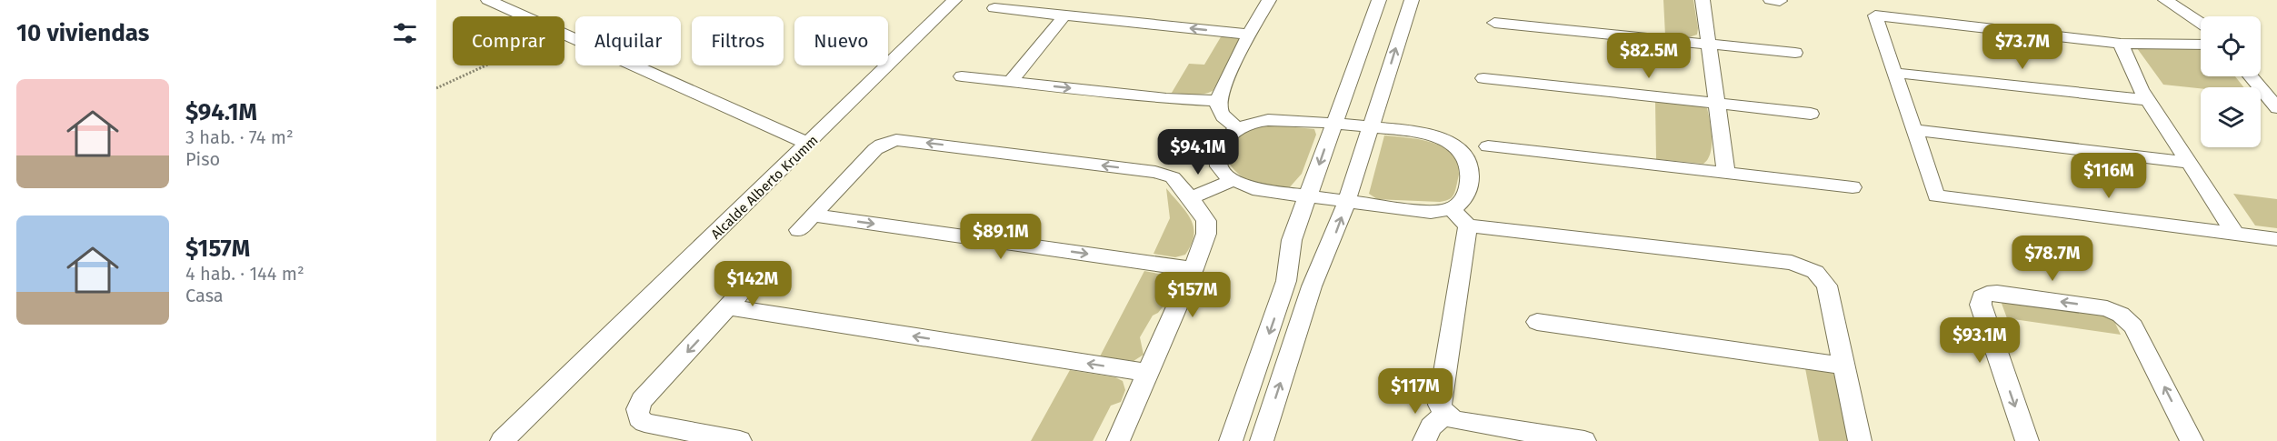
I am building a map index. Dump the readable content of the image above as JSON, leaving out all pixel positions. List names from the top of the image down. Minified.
{"streets":{"street":["Alcalde Alberto Krumm"]},"page":{"heading":"10 viviendas","chip":["Comprar","Alquilar","Filtros","Nuevo"],"price":["$73.7M","$82.5M","$94.1M","$116M","$89.1M","$78.7M","$142M","$157M","$93.1M","$117M"],"list":[{"name":"$94.1M","note":"3 hab. · 74 m² · Piso"},{"name":"$157M","note":"4 hab. · 144 m² · Casa"}]}}
